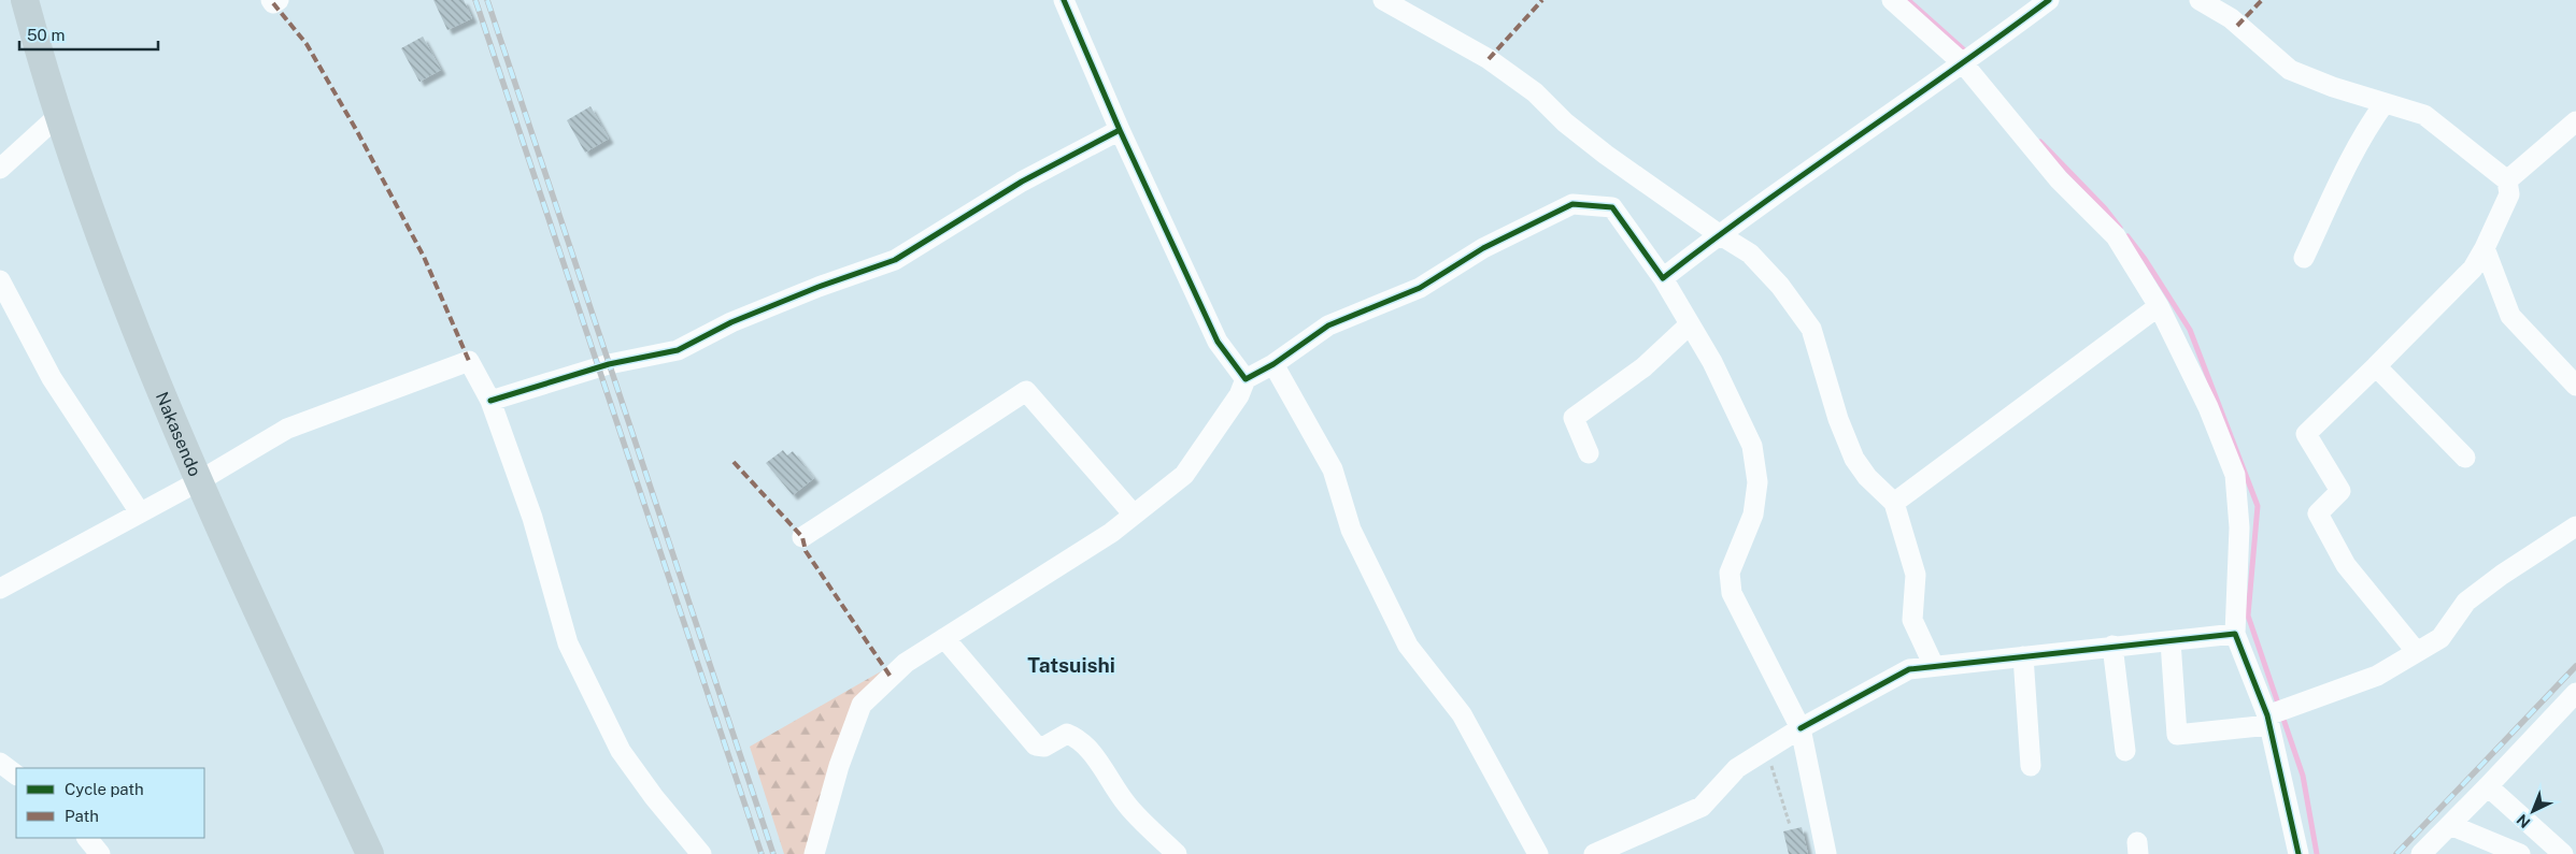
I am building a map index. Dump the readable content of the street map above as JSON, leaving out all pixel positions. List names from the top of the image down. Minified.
{"streets":{"highway":["Nakasendo"]},"districts":["Tatsuishi"],"legend":["Cycle path","Path"],"scale_bar":"50 m","north":"bottom left"}
